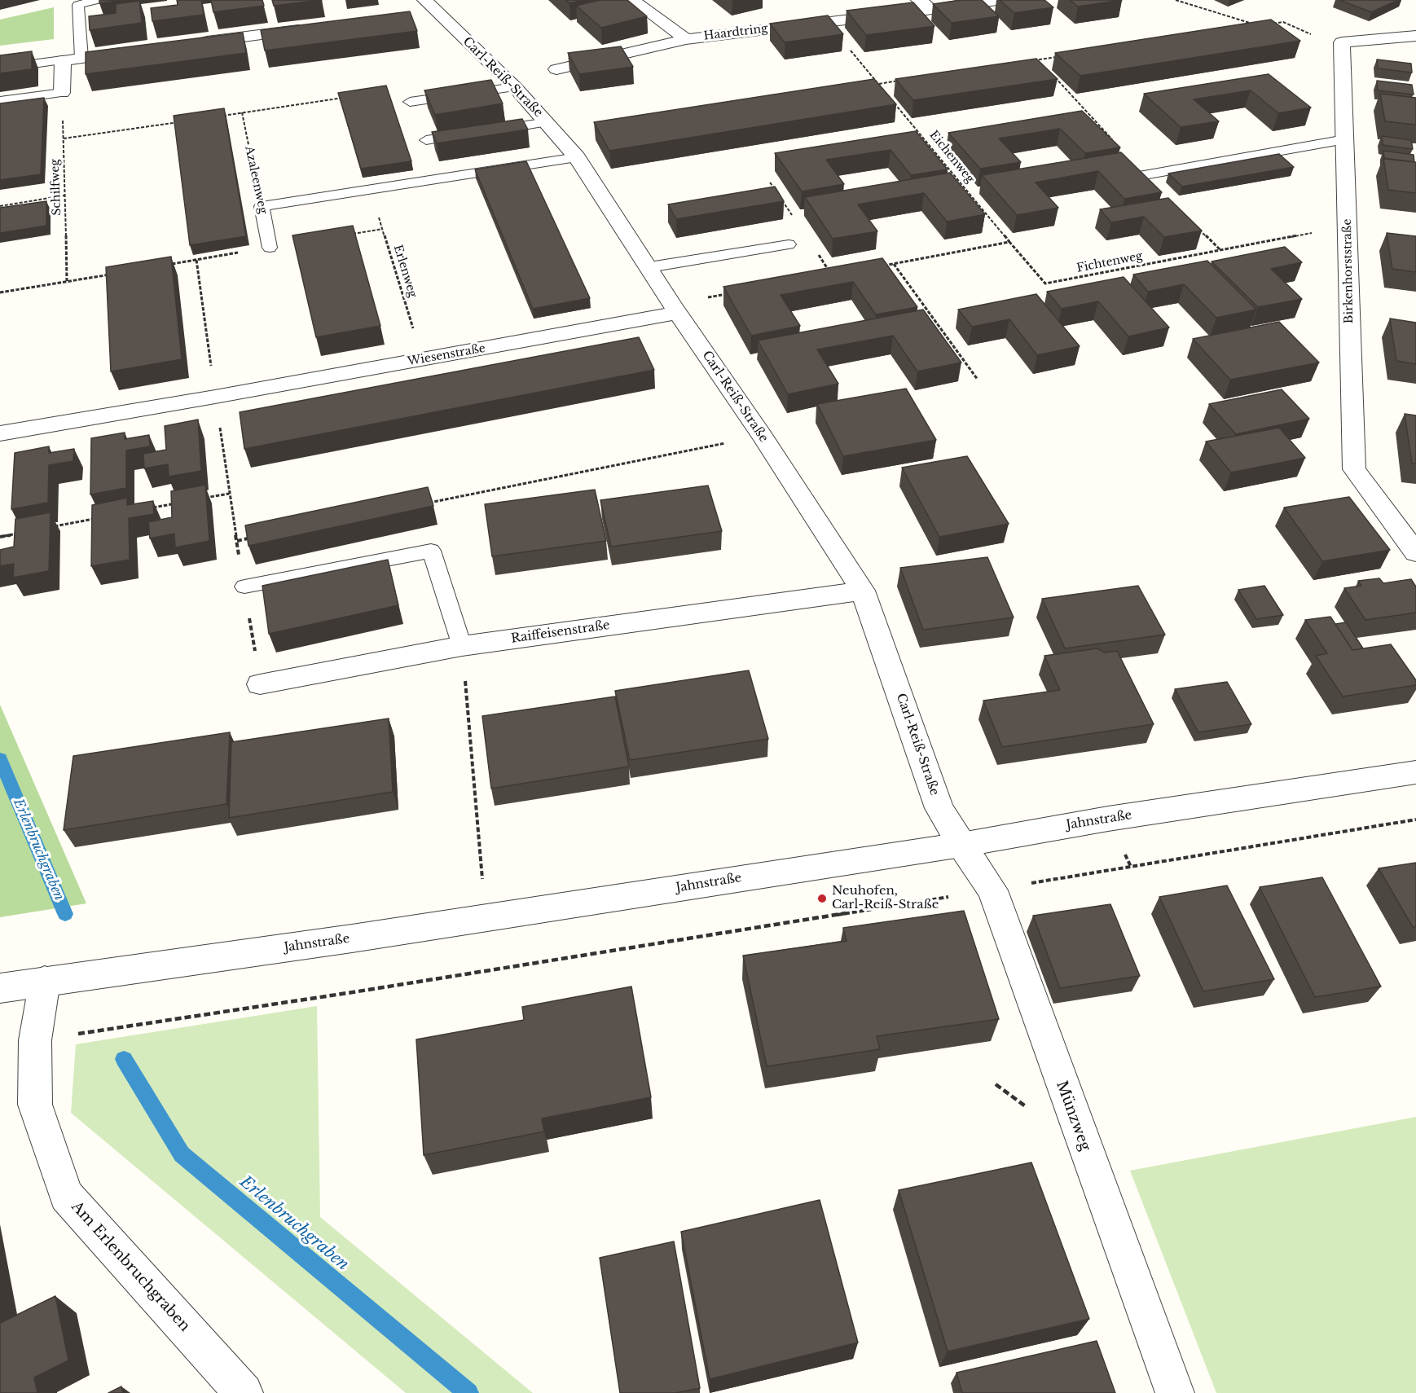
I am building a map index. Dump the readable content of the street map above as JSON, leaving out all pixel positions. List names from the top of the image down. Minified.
{"streets":{"street":["Haardtring","Carl-Reiß-Straße","Birkenhorststraße","Wiesenstraße","Raiffeisenstraße","Jahnstraße","Münzweg","Am Erlenbruchgraben"],"lane":["Azaleenweg"],"path":["Eichenweg","Schilfweg","Fichtenweg","Erlenweg"]},"crossings":[["Haardtring","Eichenweg"],["Carl-Reiß-Straße","Wiesenstraße"],["Carl-Reiß-Straße","Raiffeisenstraße"],["Carl-Reiß-Straße","Jahnstraße"],["Carl-Reiß-Straße","Münzweg"],["Eichenweg","Fichtenweg"],["Fichtenweg","Birkenhorststraße"],["Erlenweg","Wiesenstraße"],["Jahnstraße","Münzweg"],["Jahnstraße","Am Erlenbruchgraben"]],"water":["Erlenbruchgraben"],"places":["Neuhofen, Carl-Reiß-Straße"]}
